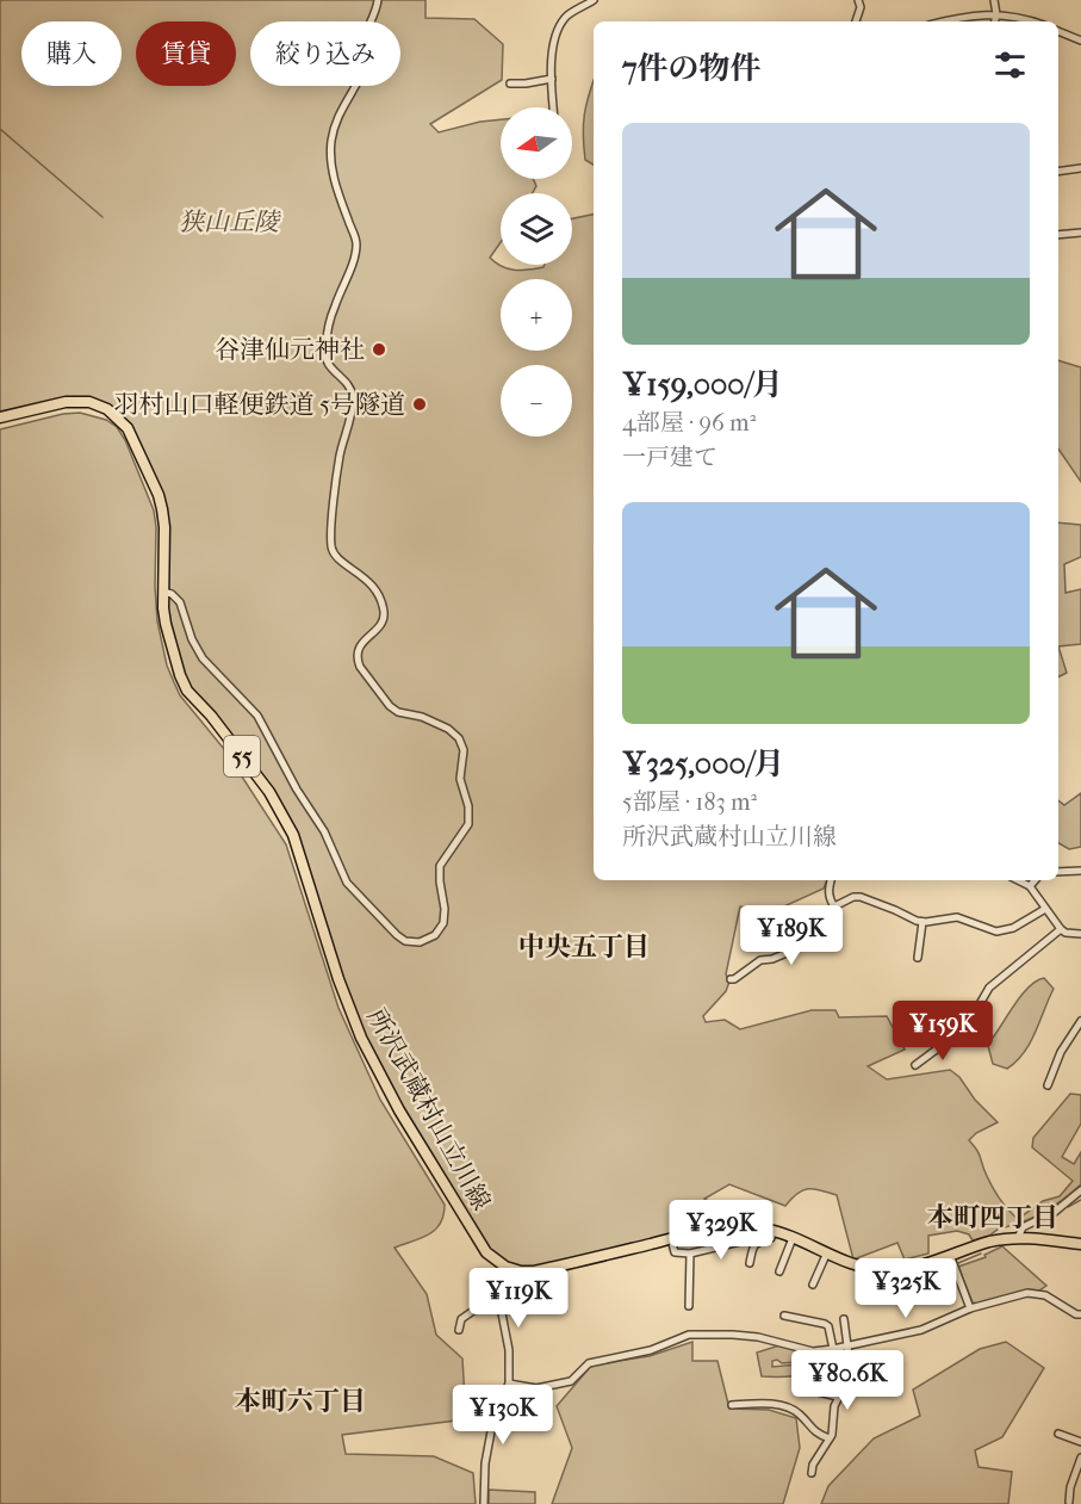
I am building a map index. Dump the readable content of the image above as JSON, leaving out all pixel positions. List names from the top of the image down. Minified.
{"streets":{"main road":["55","所沢武蔵村山立川線"]},"districts":["中央五丁目","本町四丁目","本町六丁目"],"parks":["狭山丘陵"],"places":["谷津仙元神社","羽村山口軽便鉄道 5号隧道"],"north":"left","page":{"chip":["購入","賃貸","絞り込み"],"heading":"7件の物件","map_buttons":["+","−"],"list":[{"name":"¥159,000/月","note":"4部屋 · 96 m² · 一戸建て"},{"name":"¥325,000/月","note":"5部屋 · 183 m² · 所沢武蔵村山立川線"}],"price":["¥189K","¥159K","¥329K","¥325K","¥119K","¥80.6K","¥130K"]}}
